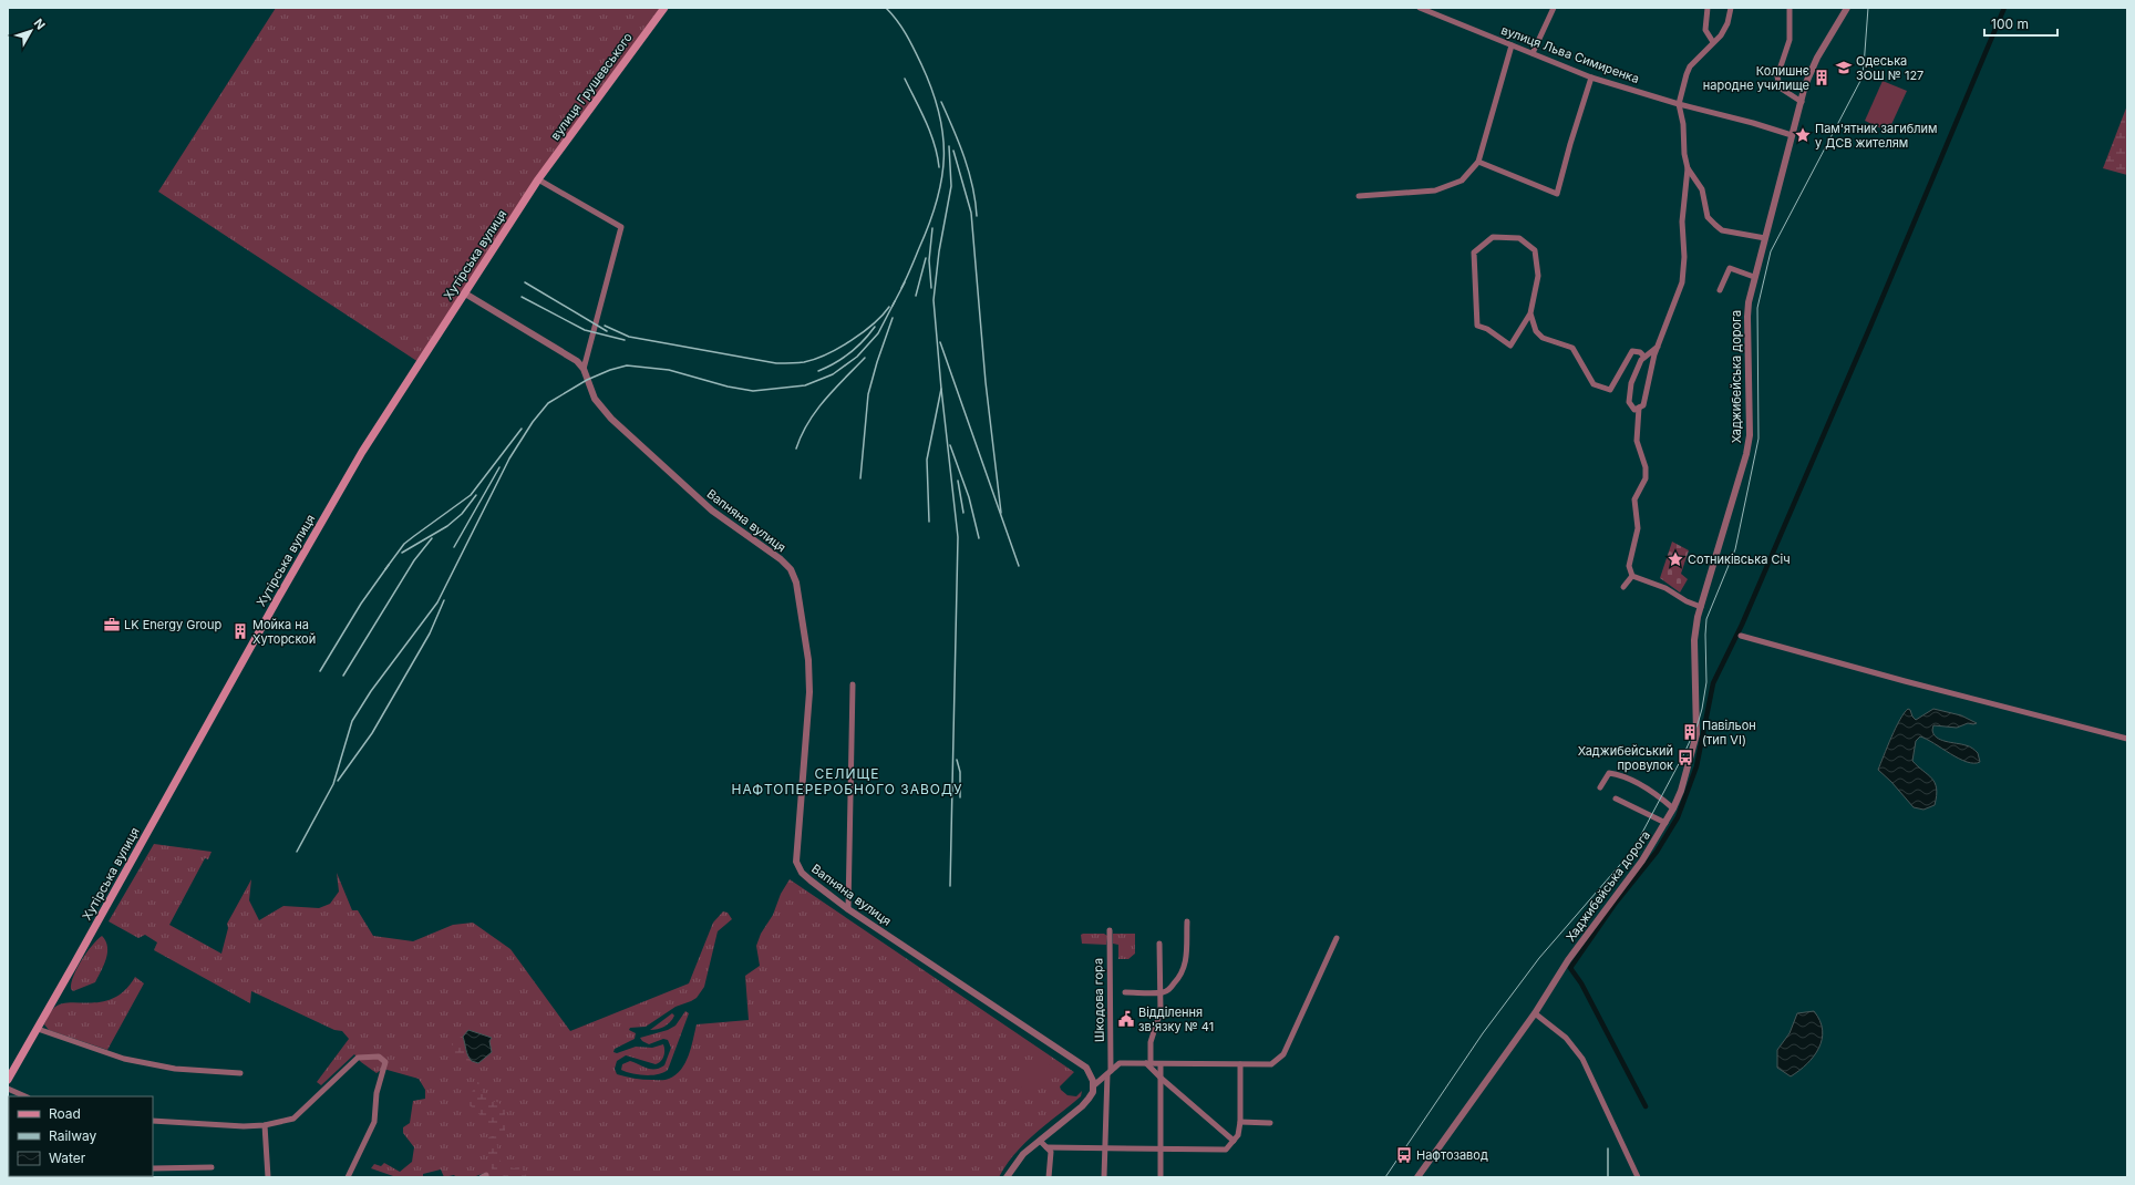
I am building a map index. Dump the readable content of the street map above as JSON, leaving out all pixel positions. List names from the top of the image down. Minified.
{"streets":{"main road":["вулиця Грушевського","Хутірська вулиця"],"street":["вулиця Льва Симиренка","Хаджибейська дорога","Вапняна вулиця","Шкодова гора"]},"crossings":[["вулиця Льва Симиренка","Хаджибейська дорога"],["вулиця Грушевського","Хутірська вулиця"]],"districts":["СЕЛИЩЕ НАФТОПЕРЕРОБНОГО ЗАВОДУ"],"places":{"school or university":["Одеська ЗОШ № 127"],"building":["Колишнє народне училище","Мойка на Хуторской","Павільон (тип VI)"],"place":["Пам'ятник загиблим у ДСВ жителям","Сотниківська Січ"],"office":["LK Energy Group"],"bus stop":["Хаджибейський провулок","Нафтозавод"],"public building":["Відділення зв'язку № 41"]},"legend":["Road","Railway","Water"],"scale_bar":"100 m","north":"top right"}
